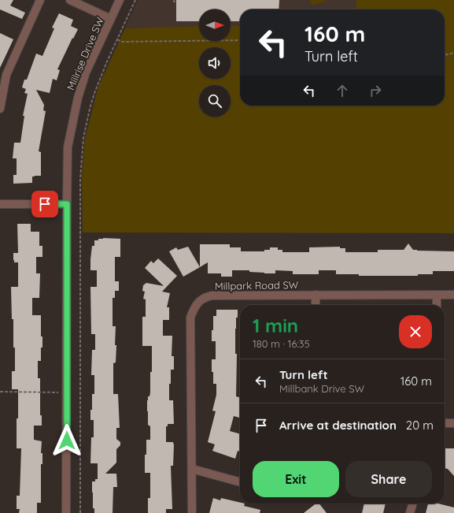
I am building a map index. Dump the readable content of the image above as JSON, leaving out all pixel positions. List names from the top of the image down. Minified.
{"streets":{"street":["Millrise Drive SW","Millpark Road SW"]},"north":"right","page":{"turn":["160 m","Turn left"],"heading":["1 min","180 m · 16:35"],"list":[{"name":"Turn left","note":"Millbank Drive SW","value":"160 m"},{"name":"Arrive at destination","value":"20 m"}],"buttons":["Exit","Share"]}}
